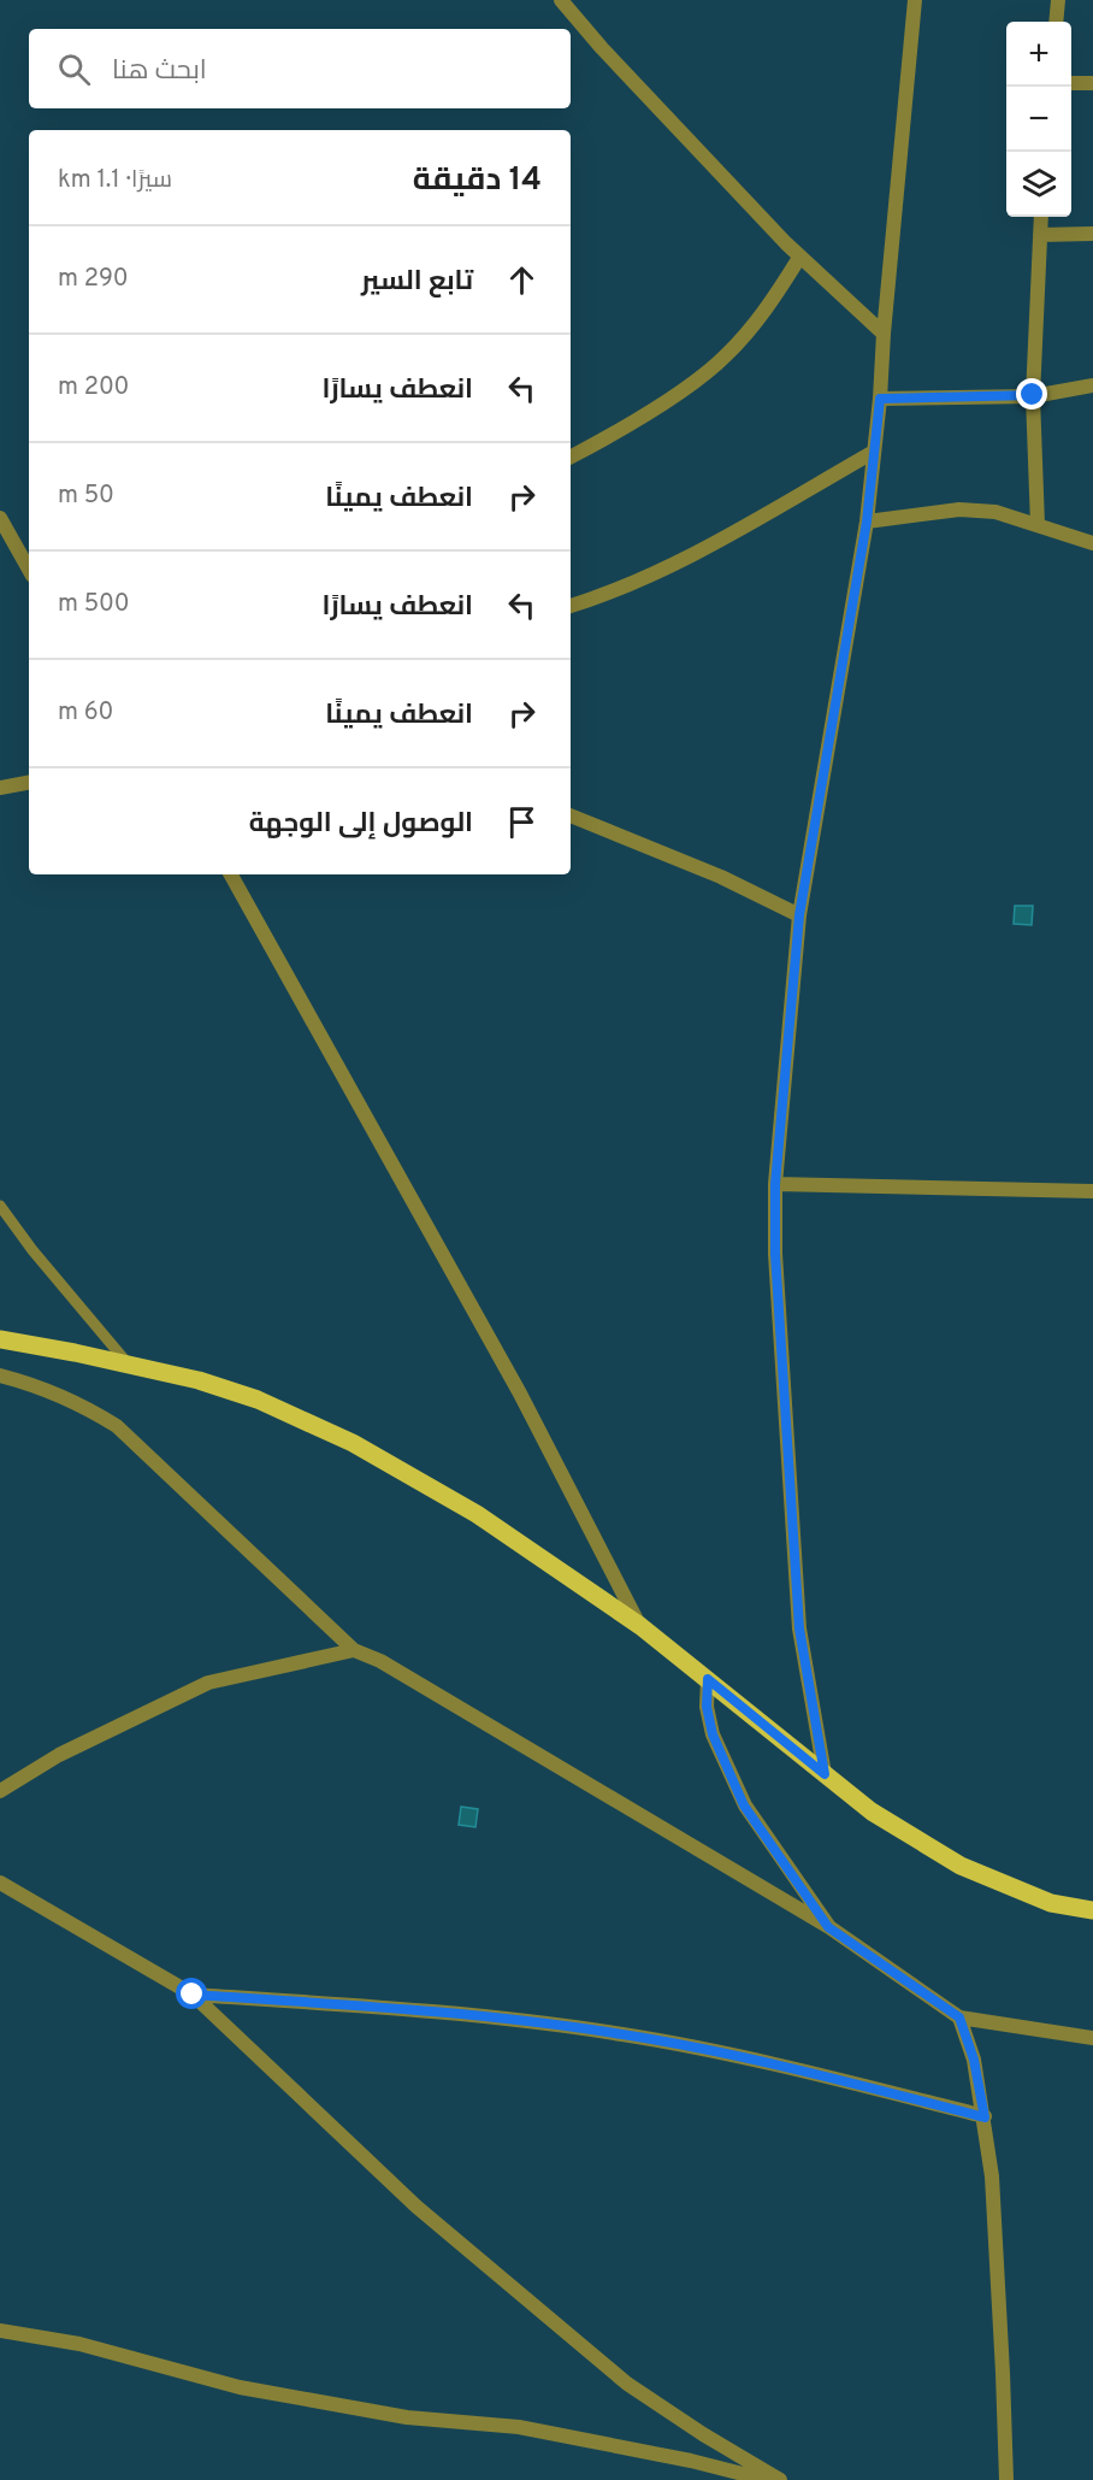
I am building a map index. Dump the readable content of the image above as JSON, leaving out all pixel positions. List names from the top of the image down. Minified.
{"page":{"map_buttons":["+","−"],"search":"ابحث هنا","heading":["14 دقيقة","سيرًا · 1.1 km"],"list":[["تابع السير","290 m"],["انعطف يسارًا","200 m"],["انعطف يمينًا","50 m"],["انعطف يسارًا","500 m"],["انعطف يمينًا","60 m"],"الوصول إلى الوجهة"]}}
